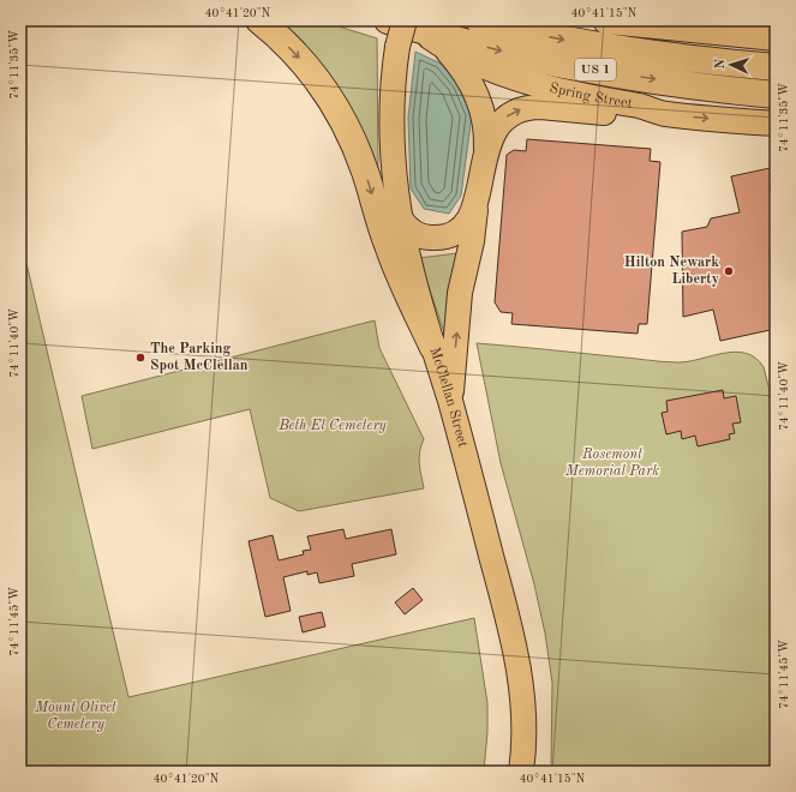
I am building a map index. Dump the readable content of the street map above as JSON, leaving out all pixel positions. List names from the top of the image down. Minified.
{"streets":{"highway":["US 1"],"main road":["Spring Street","McClellan Street"]},"crossings":[["US 1","Spring Street"],["US 1","McClellan Street"],["Spring Street","McClellan Street"]],"parks":["Beth El Cemetery","Rosemont Memorial Park","Mount Olivet Cemetery"],"places":["Hilton Newark Liberty","The Parking Spot McClellan"],"north":"left","coordinates":["40°41'20\"N","40°41'15\"N","74°11'35\"W","74°11'40\"W","74°11'45\"W"]}
